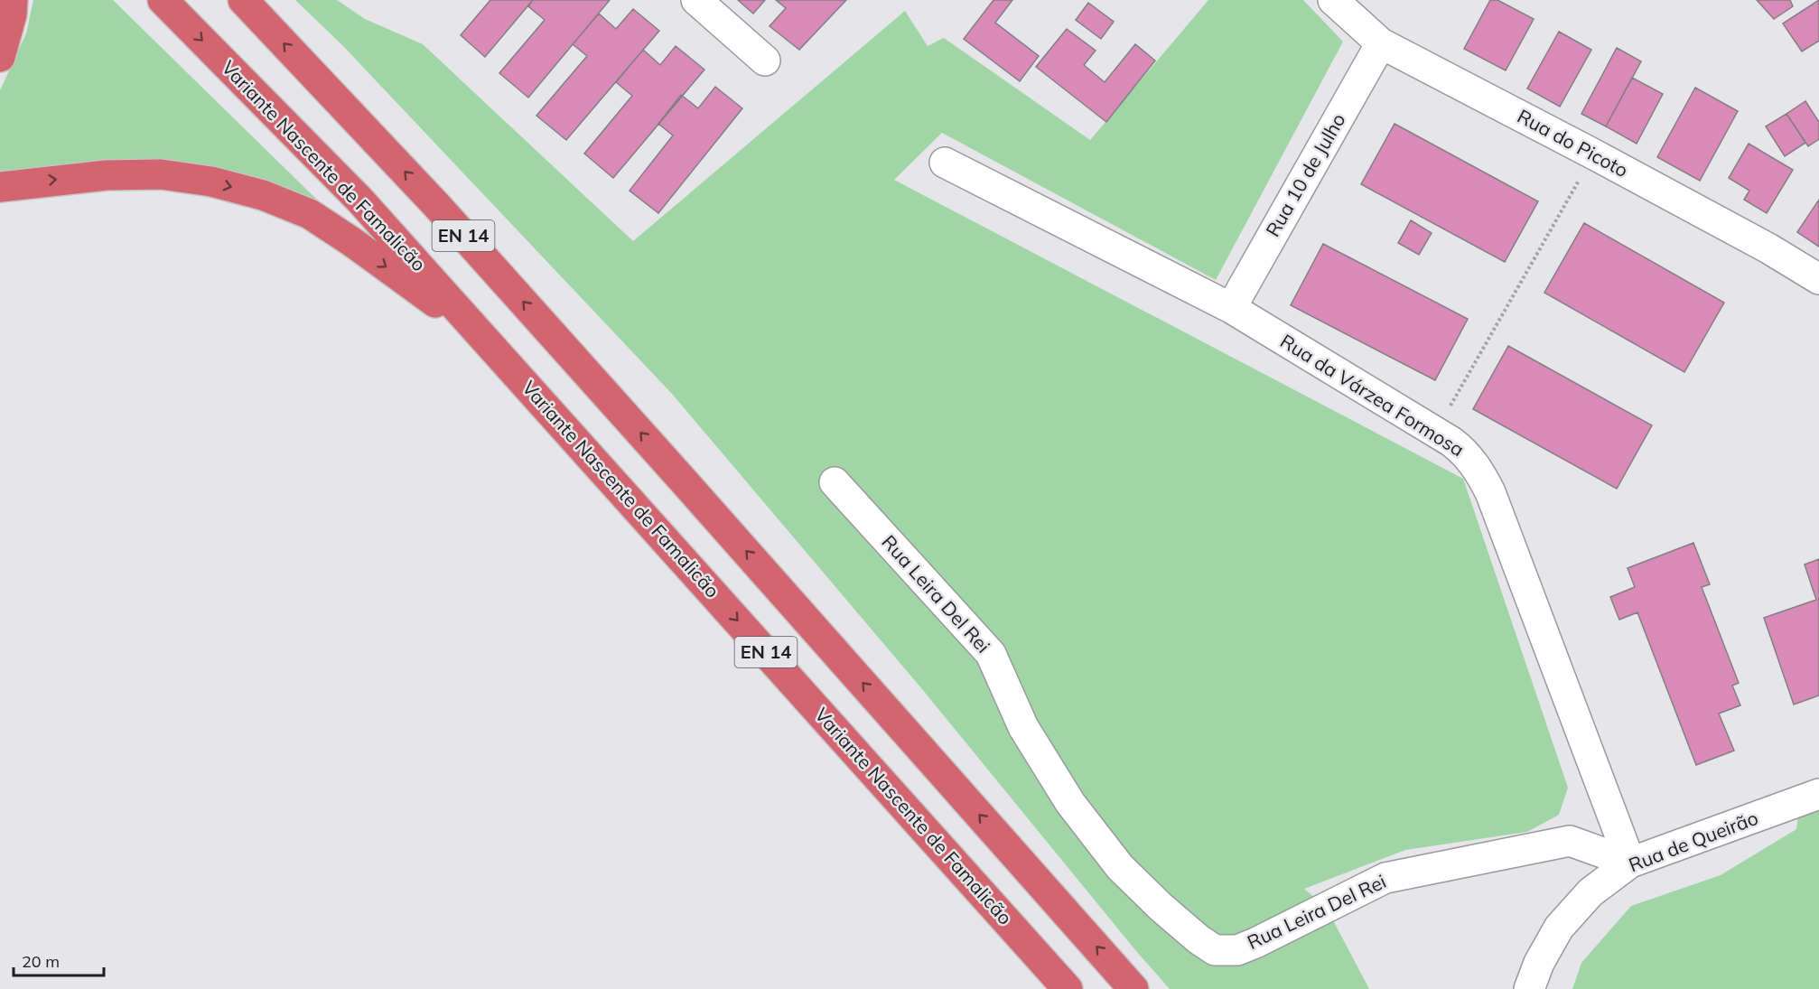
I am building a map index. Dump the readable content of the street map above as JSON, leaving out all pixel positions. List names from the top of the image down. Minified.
{"streets":{"highway":["Variante Nascente de Famalicão","EN 14"],"street":["Rua do Picoto","Rua 10 de Julho","Rua da Várzea Formosa","Rua Leira Del Rei","Rua de Queirão"]},"crossings":[["Rua do Picoto","Rua 10 de Julho"],["Rua 10 de Julho","Rua da Várzea Formosa"],["Rua da Várzea Formosa","Rua Leira Del Rei"],["Rua da Várzea Formosa","Rua de Queirão"],["Rua Leira Del Rei","Rua de Queirão"]],"scale_bar":"20 m"}
